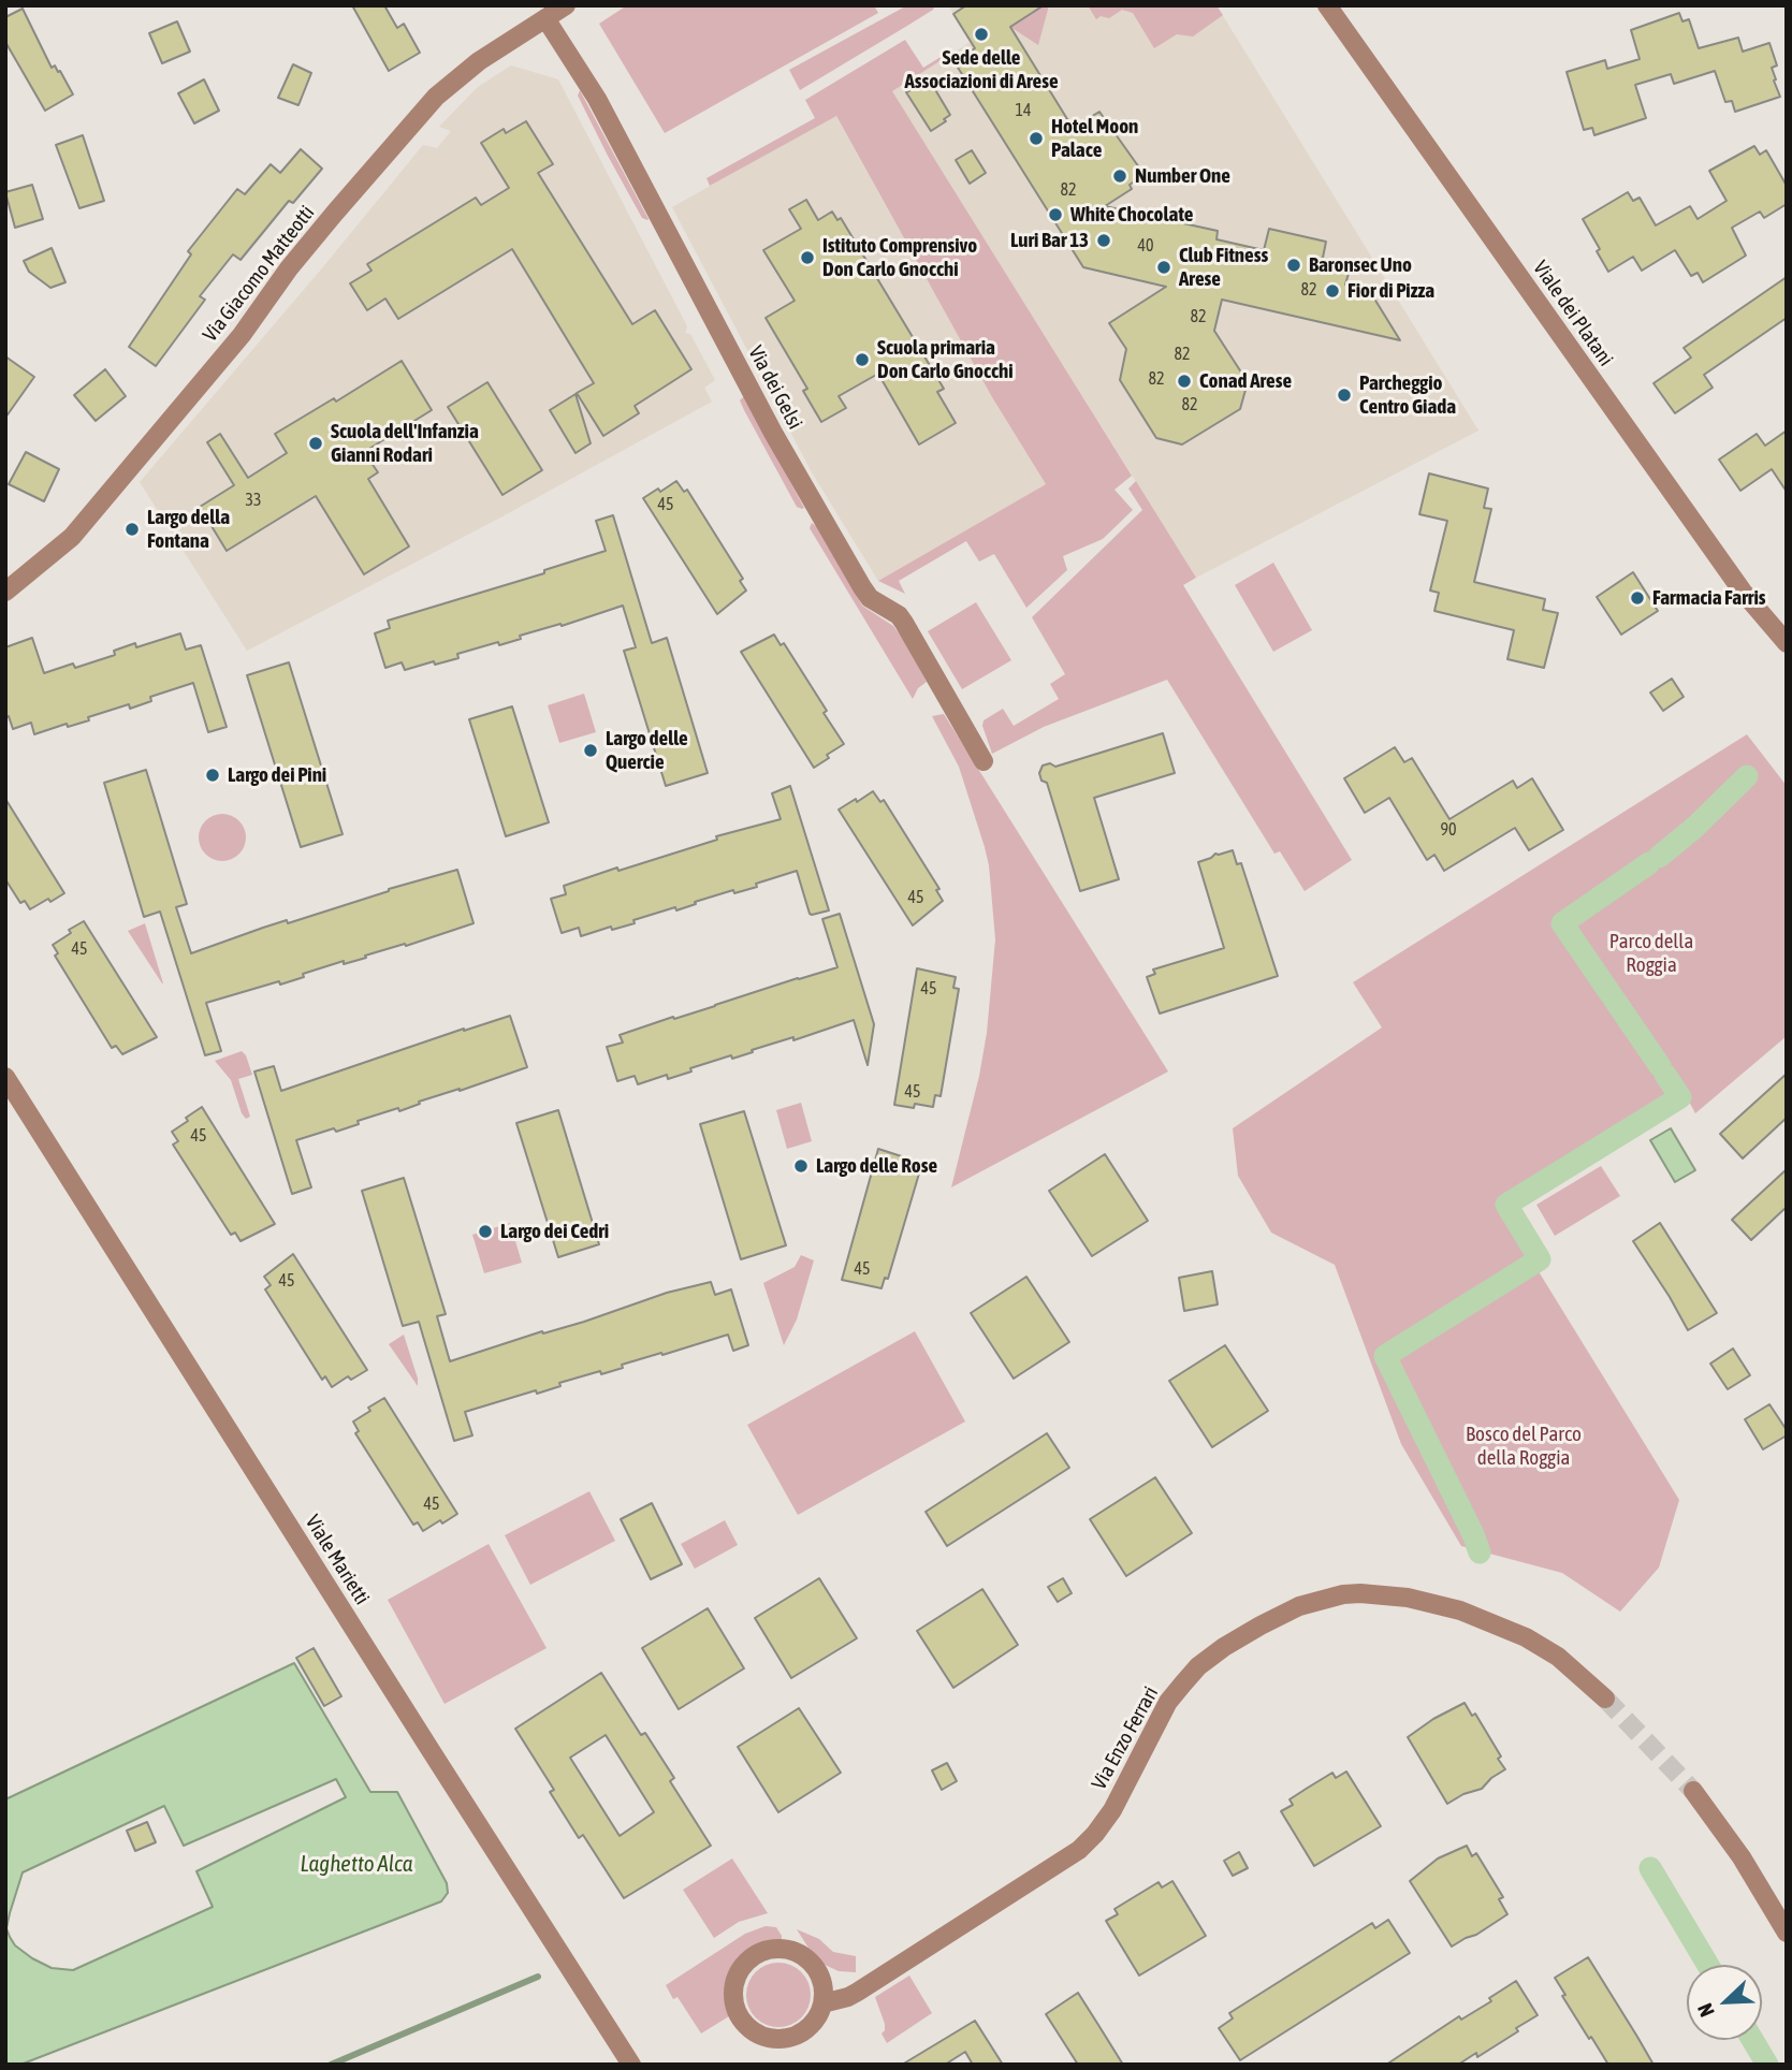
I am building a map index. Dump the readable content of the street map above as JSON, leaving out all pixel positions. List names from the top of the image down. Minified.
{"streets":{"street":["Via Giacomo Matteotti","Viale dei Platani","Via dei Gelsi","Viale Marietti","Via Enzo Ferrari"]},"crossings":[["Via Giacomo Matteotti","Via dei Gelsi"]],"water":["Laghetto Alca"],"parks":["Parco della Roggia","Bosco del Parco della Roggia"],"places":["Sede delle Associazioni di Arese","Hotel Moon Palace","Number One","White Chocolate","Luri Bar 13","Istituto Comprensivo Don Carlo Gnocchi","Baronsec Uno","Club Fitness Arese","Fior di Pizza","Scuola primaria Don Carlo Gnocchi","Conad Arese","Parcheggio Centro Giada","Scuola dell'Infanzia Gianni Rodari","Largo della Fontana","Farmacia Farris","Largo delle Quercie","Largo dei Pini","Largo delle Rose","Largo dei Cedri"],"house_numbers":["14","82","40","82","82","82","82","82","33","45","90","45","45","45","45","45","45","45","45"],"north":"bottom left"}
